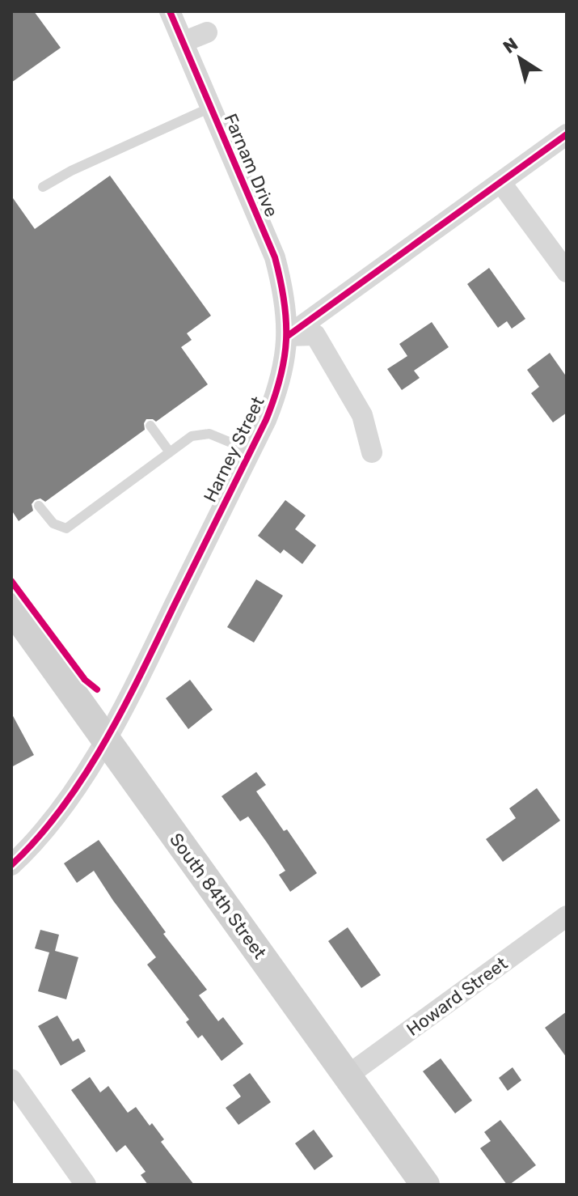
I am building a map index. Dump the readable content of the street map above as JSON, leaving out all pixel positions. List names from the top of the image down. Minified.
{"streets":{"main road":["South 84th Street"],"street":["Farnam Drive","Harney Street","Howard Street"]},"crossings":[["Farnam Drive","Harney Street"],["Harney Street","South 84th Street"],["South 84th Street","Howard Street"]],"north":"top left"}
